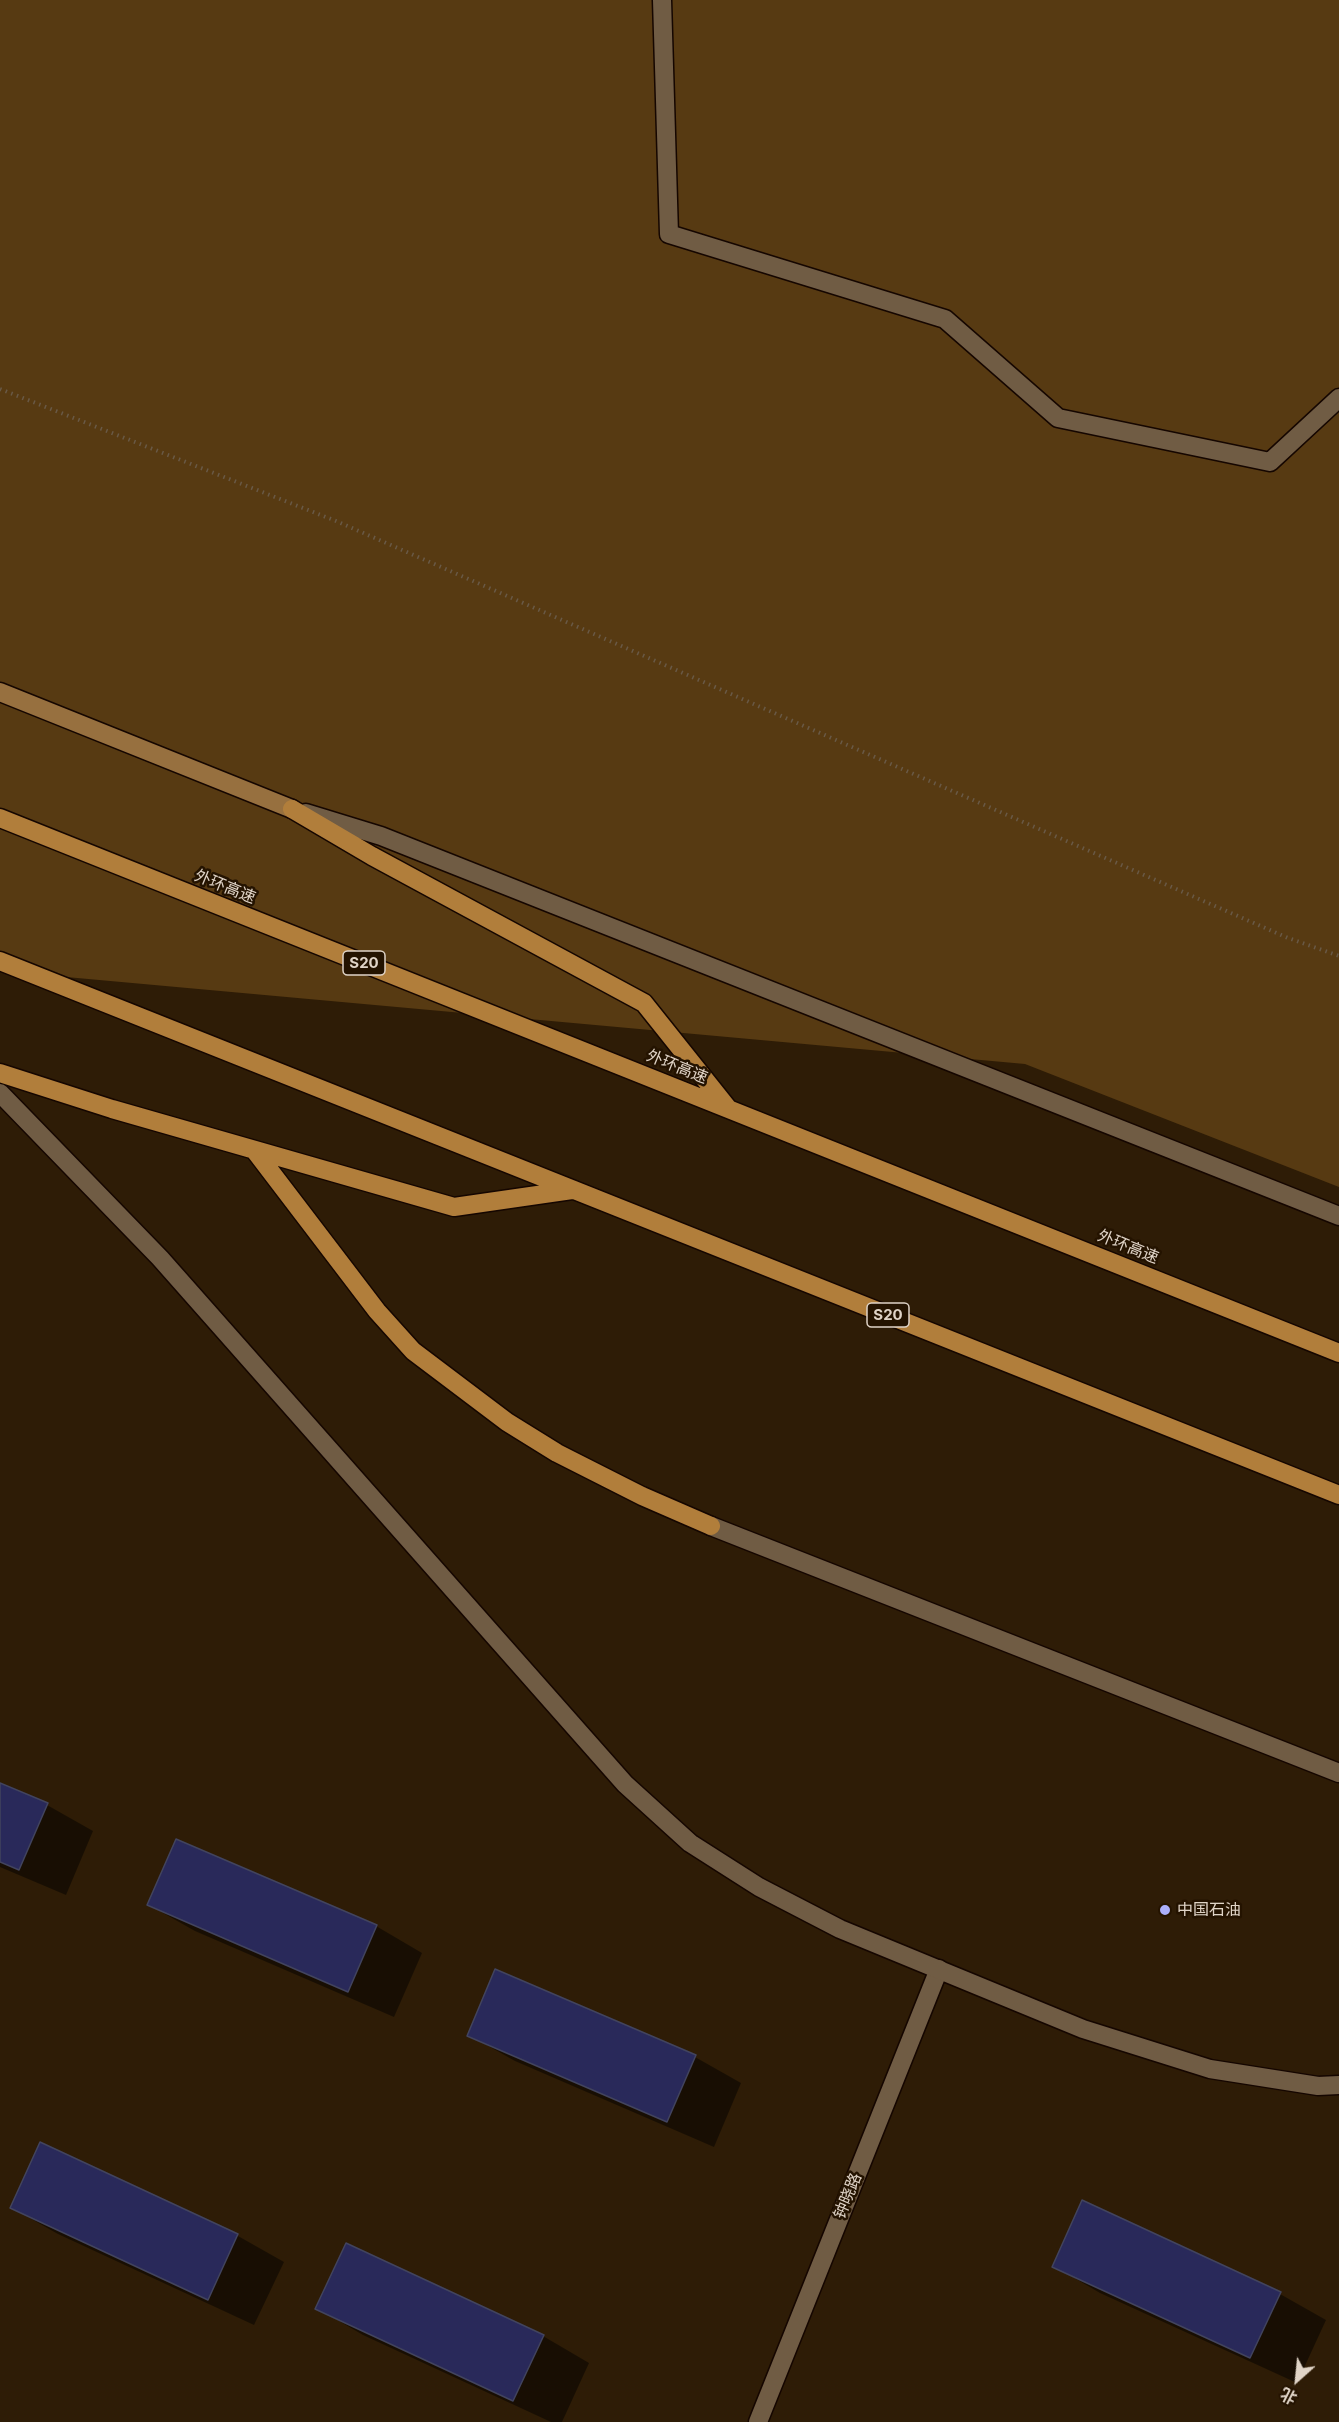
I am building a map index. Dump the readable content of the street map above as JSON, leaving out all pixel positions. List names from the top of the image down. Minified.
{"streets":{"highway":["外环高速","S20"],"main road":["钟晓路"]},"places":["中国石油"],"north":"bottom left"}
